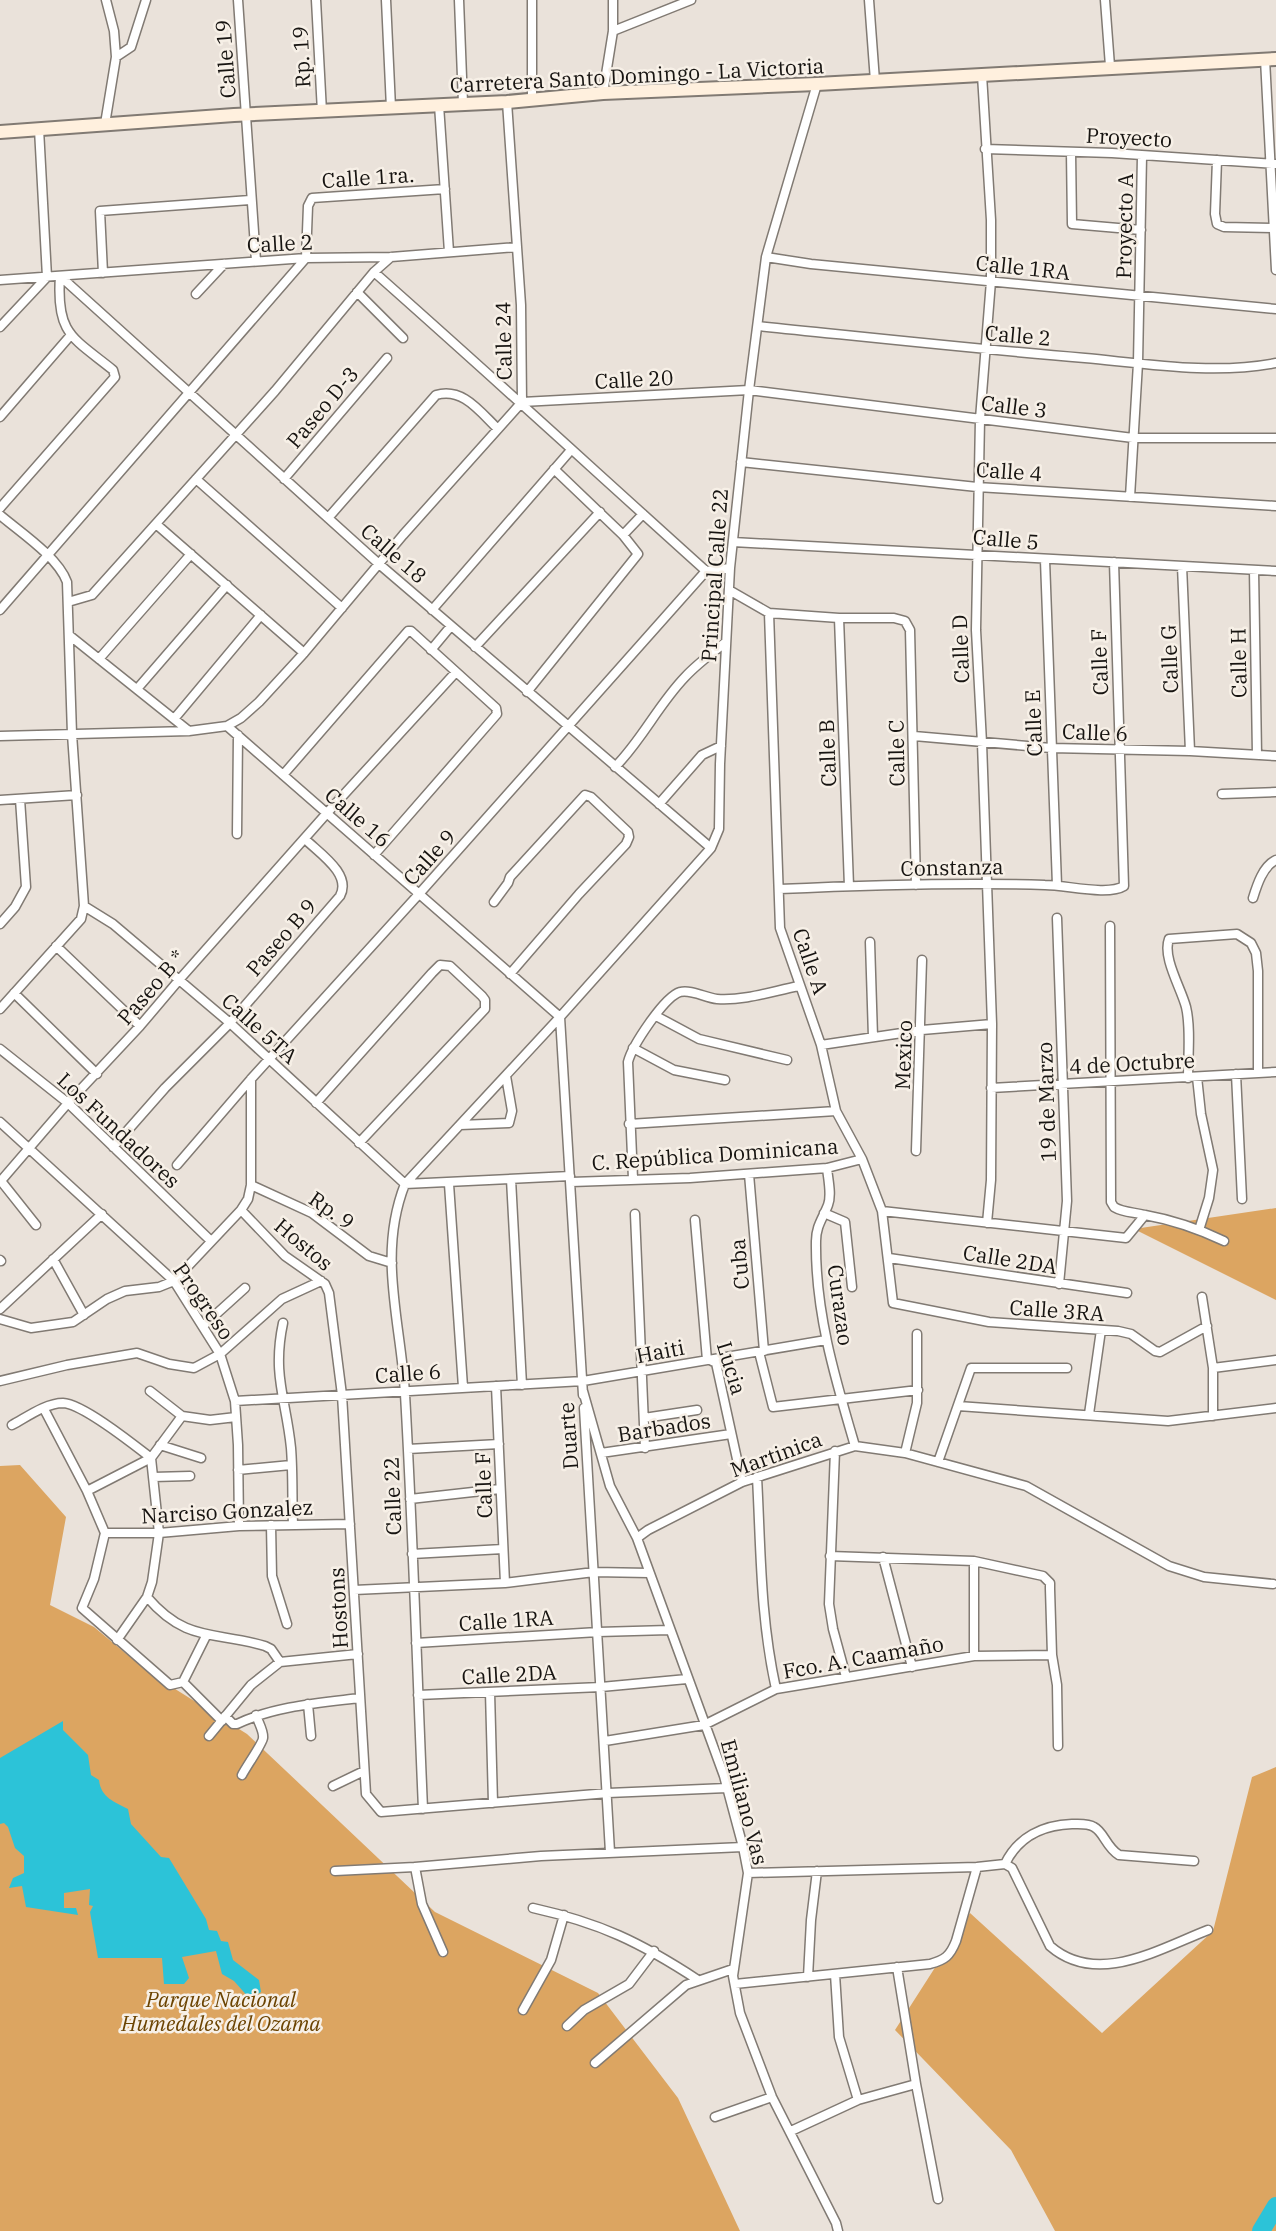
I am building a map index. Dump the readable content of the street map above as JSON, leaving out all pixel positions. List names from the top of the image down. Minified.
{"streets":{"main road":["Carretera Santo Domingo - La Victoria"],"street":["Rp. 19","Calle 19","Proyecto","Calle 1ra.","Proyecto A","Calle 2","Calle 1RA","Calle 24","Calle 20","Calle 3","Paseo D-3","Calle 4","Calle 5","Calle 18","Principal Calle 22","Calle D","Calle G","Calle F","Calle H","Calle E","Calle 6","Calle B","Calle C","Calle 16","Calle 9","Constanza","Paseo B 9","Calle A","Paseo B *","Calle 5TA","Mexico","4 de Octubre","19 de Marzo","Los Fundadores","C. República Dominicana","Rp. 9","Hostos","Calle 2DA","Cuba","Progreso","Curazao","Calle 3RA","Haiti","Lucia","Barbados","Duarte","Martinica","Calle 22","Narciso Gonzalez","Hostons","Fco. A. Caamaño","Emiliano Vas"]},"crossings":[["Rp. 19","Carretera Santo Domingo - La Victoria"],["Calle 19","Carretera Santo Domingo - La Victoria"],["Calle 19","Calle 2"],["Carretera Santo Domingo - La Victoria","Calle 24"],["Carretera Santo Domingo - La Victoria","Principal Calle 22"],["Carretera Santo Domingo - La Victoria","Calle D"],["Proyecto","Proyecto A"],["Proyecto","Calle D"],["Calle 1ra.","Calle 2"],["Proyecto A","Calle 2"],["Proyecto A","Calle 1RA"],["Proyecto A","Calle 3"],["Proyecto A","Calle 4"],["Calle 2","Calle 24"],["Calle 2","Calle 18"],["Calle 2","Principal Calle 22"],["Calle 2","Calle D"],["Calle 1RA","Principal Calle 22"],["Calle 1RA","Calle D"],["Calle 1RA","Duarte"],["Calle 1RA","Calle 22"],["Calle 1RA","Emiliano Vas"],["Calle 24","Calle 20"],["Calle 24","Calle 18"],["Calle 24","Calle 16"],["Calle 20","Calle 3"],["Calle 20","Principal Calle 22"],["Calle 3","Principal Calle 22"],["Calle 3","Calle D"],["Paseo D-3","Calle 18"],["Calle 4","Principal Calle 22"],["Calle 4","Calle D"],["Calle 5","Principal Calle 22"],["Calle 5","Calle D"],["Calle 5","Calle G"],["Calle 5","Calle F"],["Calle 5","Calle H"],["Calle 5","Calle E"],["Calle 18","Principal Calle 22"],["Calle 18","Calle 9"],["Principal Calle 22","Calle 16"],["Principal Calle 22","Calle 5TA"],["Principal Calle 22","C. República Dominicana"],["Principal Calle 22","Duarte"],["Principal Calle 22","Calle 22"],["Calle D","Calle 6"],["Calle D","Constanza"],["Calle D","4 de Octubre"],["Calle G","Calle 6"],["Calle F","Calle 6"],["Calle F","Constanza"],["Calle H","Calle 6"],["Calle E","Calle 6"],["Calle E","Constanza"],["Calle 6","Calle C"],["Calle 6","Hostos"],["Calle 6","Progreso"],["Calle 6","Haiti"],["Calle 6","Duarte"],["Calle 6","Calle 22"],["Calle 6","Hostons"],["Calle 6","Emiliano Vas"],["Calle B","Calle C"],["Calle B","Constanza"],["Calle C","Constanza"],["Calle 16","Calle 9"],["Calle 16","Paseo B *"],["Calle 16","Duarte"],["Calle 9","Calle 5TA"],["Constanza","Calle A"],["Paseo B 9","Paseo B *"],["Paseo B 9","Calle 5TA"],["Paseo B 9","Los Fundadores"],["Calle A","C. República Dominicana"],["Calle A","Calle 2DA"],["Calle A","Calle 3RA"],["Paseo B *","Calle 5TA"],["Paseo B *","Los Fundadores"],["Paseo B *","Progreso"],["Calle 5TA","C. República Dominicana"],["Calle 5TA","Calle 22"],["4 de Octubre","19 de Marzo"],["19 de Marzo","Calle 2DA"],["C. República Dominicana","Cuba"],["C. República Dominicana","Curazao"],["C. República Dominicana","Duarte"],["C. República Dominicana","Calle 22"],["Rp. 9","Calle 22"],["Hostos","Hostons"],["Calle 2DA","Duarte"],["Calle 2DA","Calle 22"],["Calle 2DA","Emiliano Vas"],["Cuba","Curazao"],["Cuba","Haiti"],["Progreso","Narciso Gonzalez"],["Curazao","Haiti"],["Curazao","Martinica"],["Haiti","Lucia"],["Haiti","Duarte"],["Haiti","Emiliano Vas"],["Lucia","Barbados"],["Lucia","Martinica"],["Barbados","Emiliano Vas"],["Duarte","Fco. A. Caamaño"],["Duarte","Emiliano Vas"],["Martinica","Emiliano Vas"],["Calle 22","Hostons"],["Narciso Gonzalez","Hostons"],["Fco. A. Caamaño","Emiliano Vas"]],"parks":["Parque Nacional Humedales del Ozama"]}
